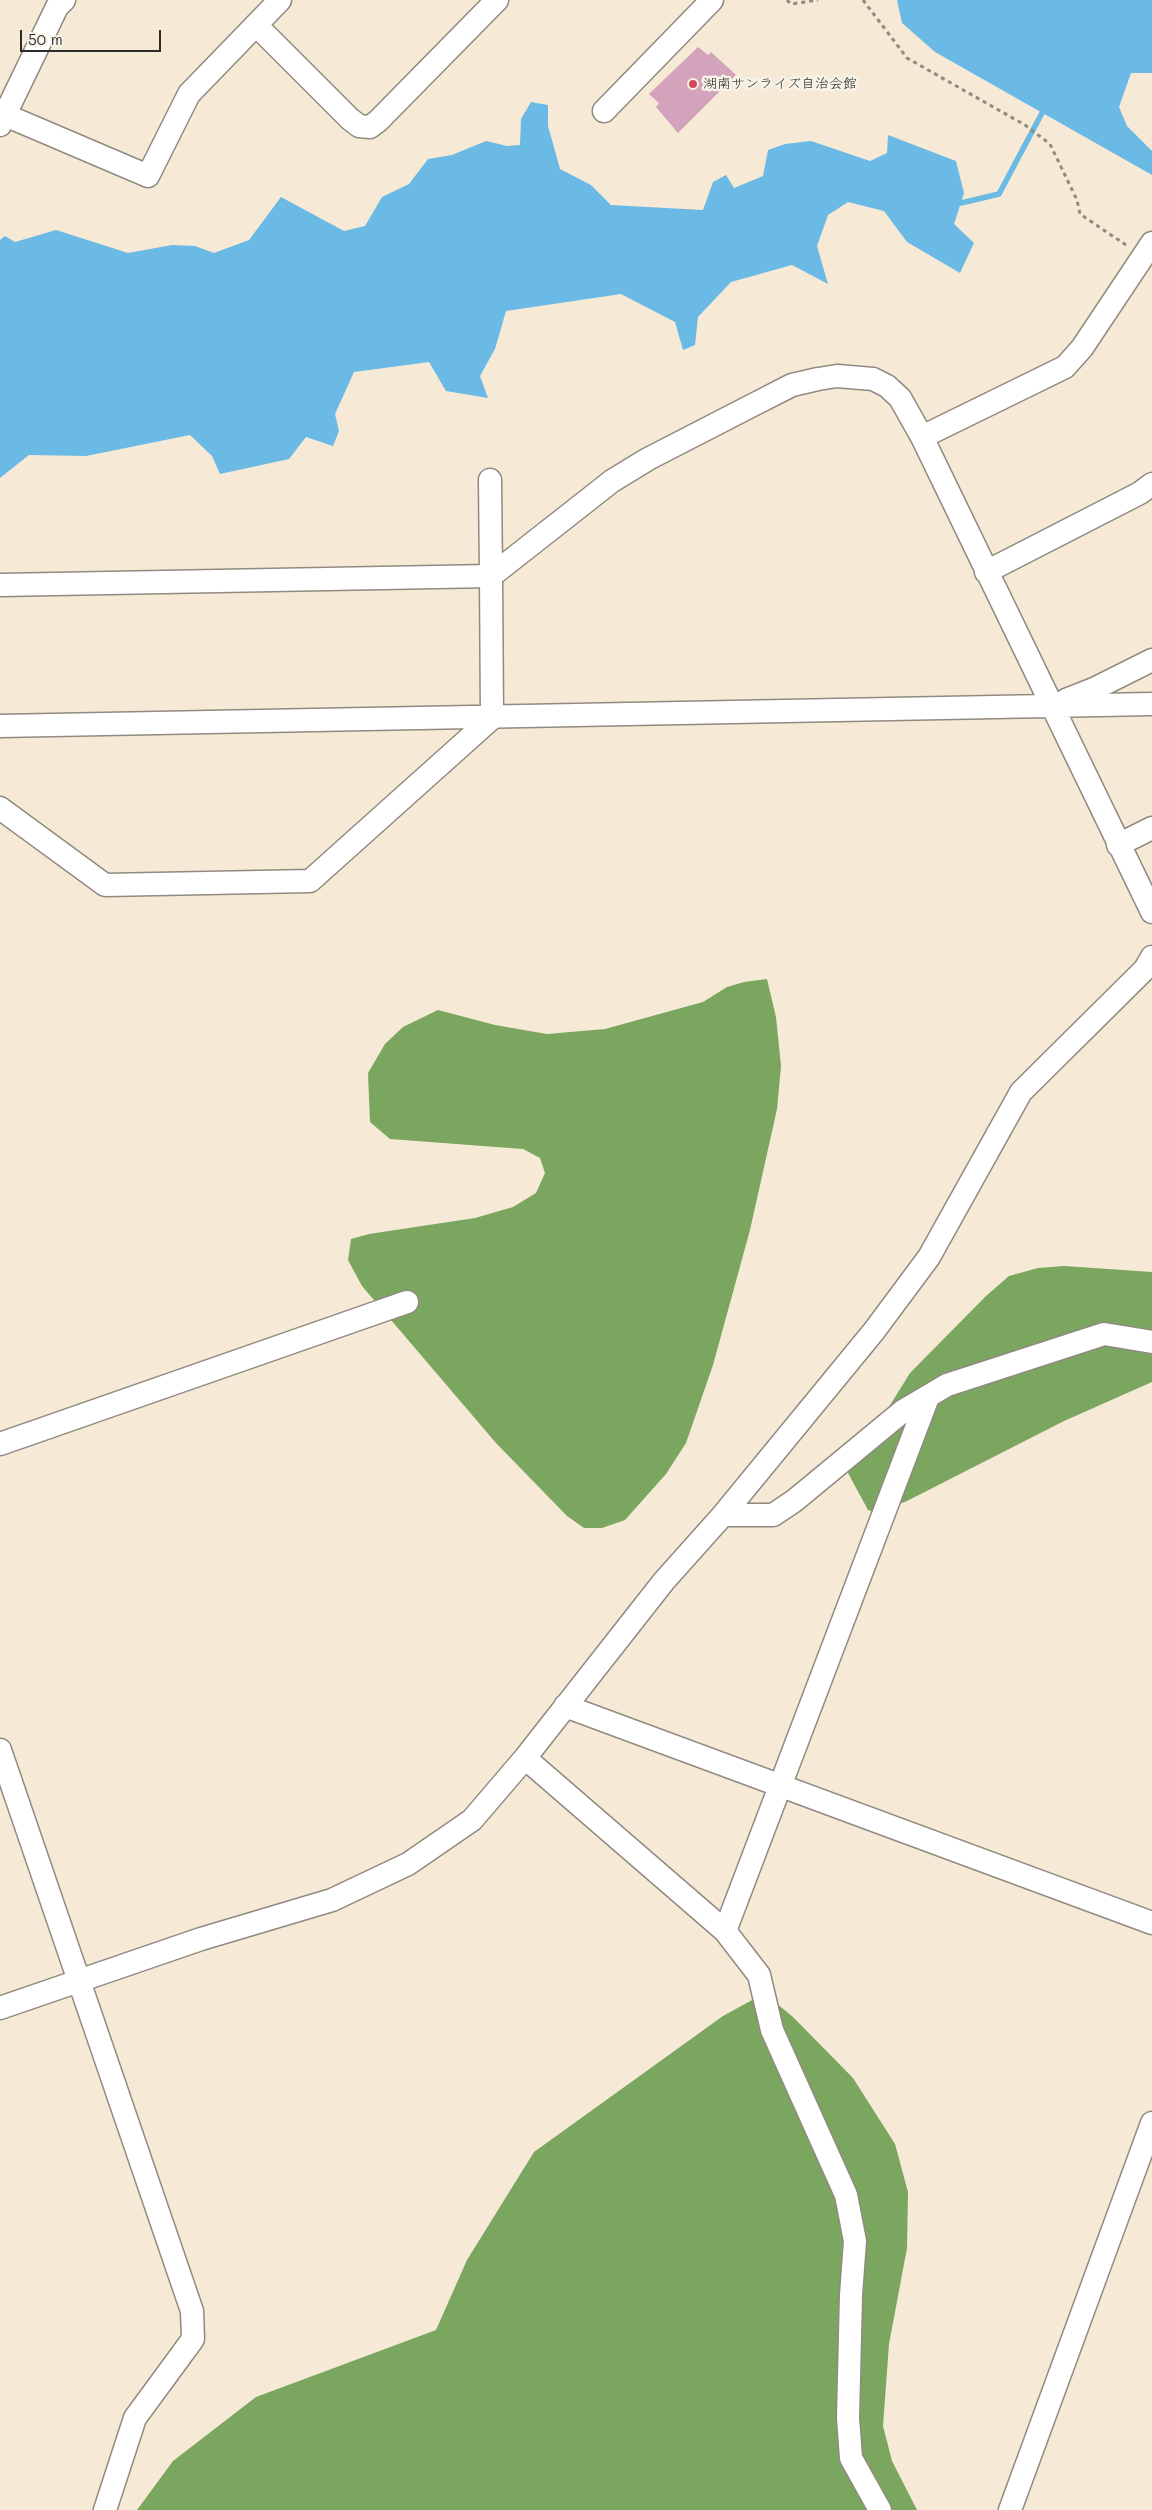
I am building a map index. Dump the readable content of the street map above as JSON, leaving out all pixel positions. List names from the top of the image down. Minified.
{"places":["湖南サンライズ自治会館"],"scale_bar":"50 m"}
